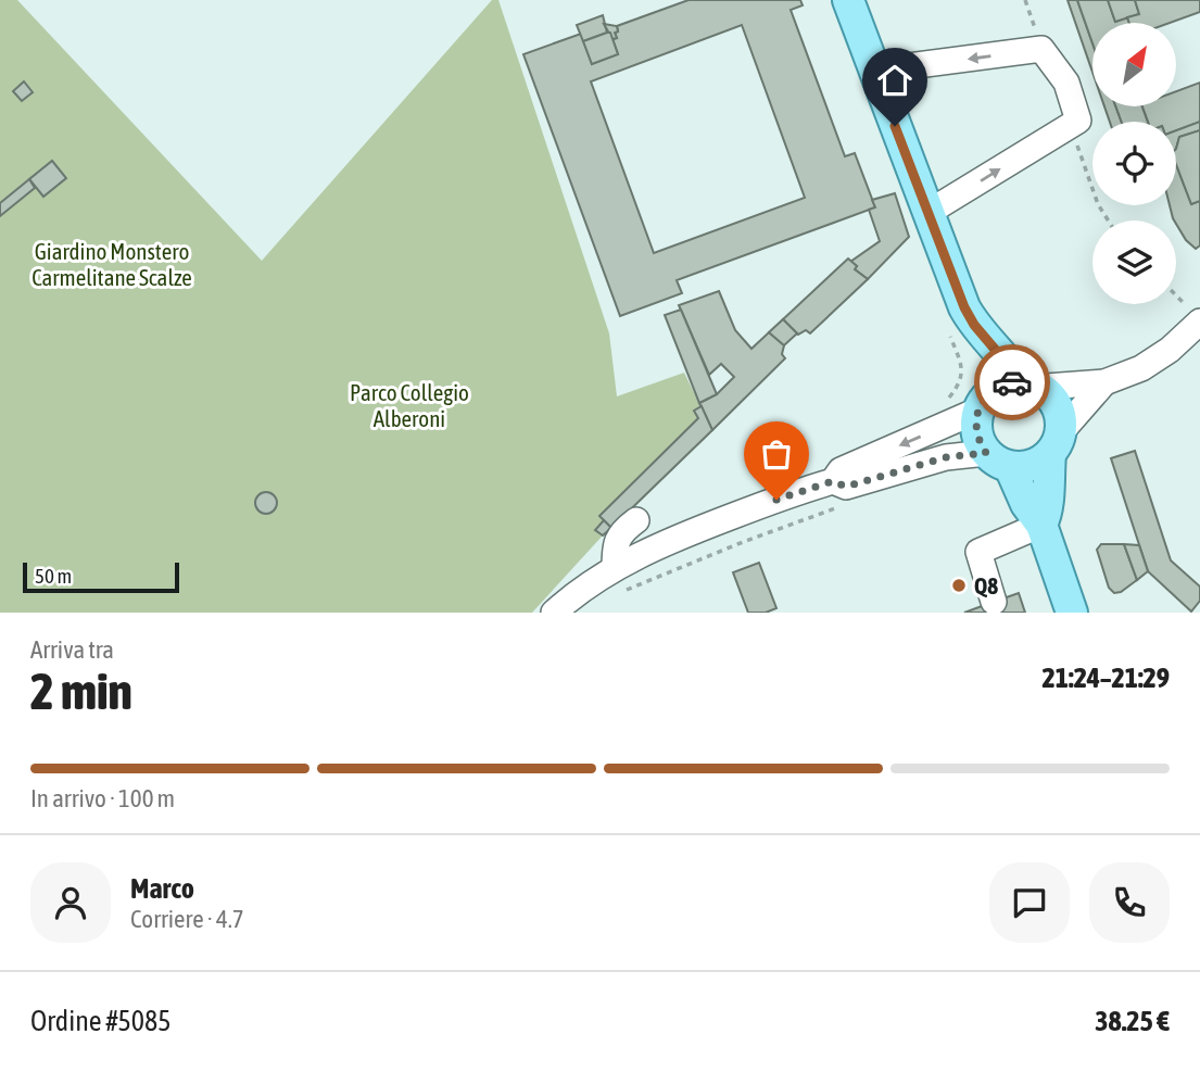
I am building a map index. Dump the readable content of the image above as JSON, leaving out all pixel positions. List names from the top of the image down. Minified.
{"parks":["Giardino Monstero Carmelitane Scalze","Parco Collegio Alberoni"],"places":["Q8"],"scale_bar":"50 m","north":"top right","page":{"scale":"50 m","heading":["2 min","Arriva tra","21:24–21:29"],"panel":["Marco","Corriere · 4.7","Ordine #5085","38.25 €"],"bar":"In arrivo · 100 m"}}
